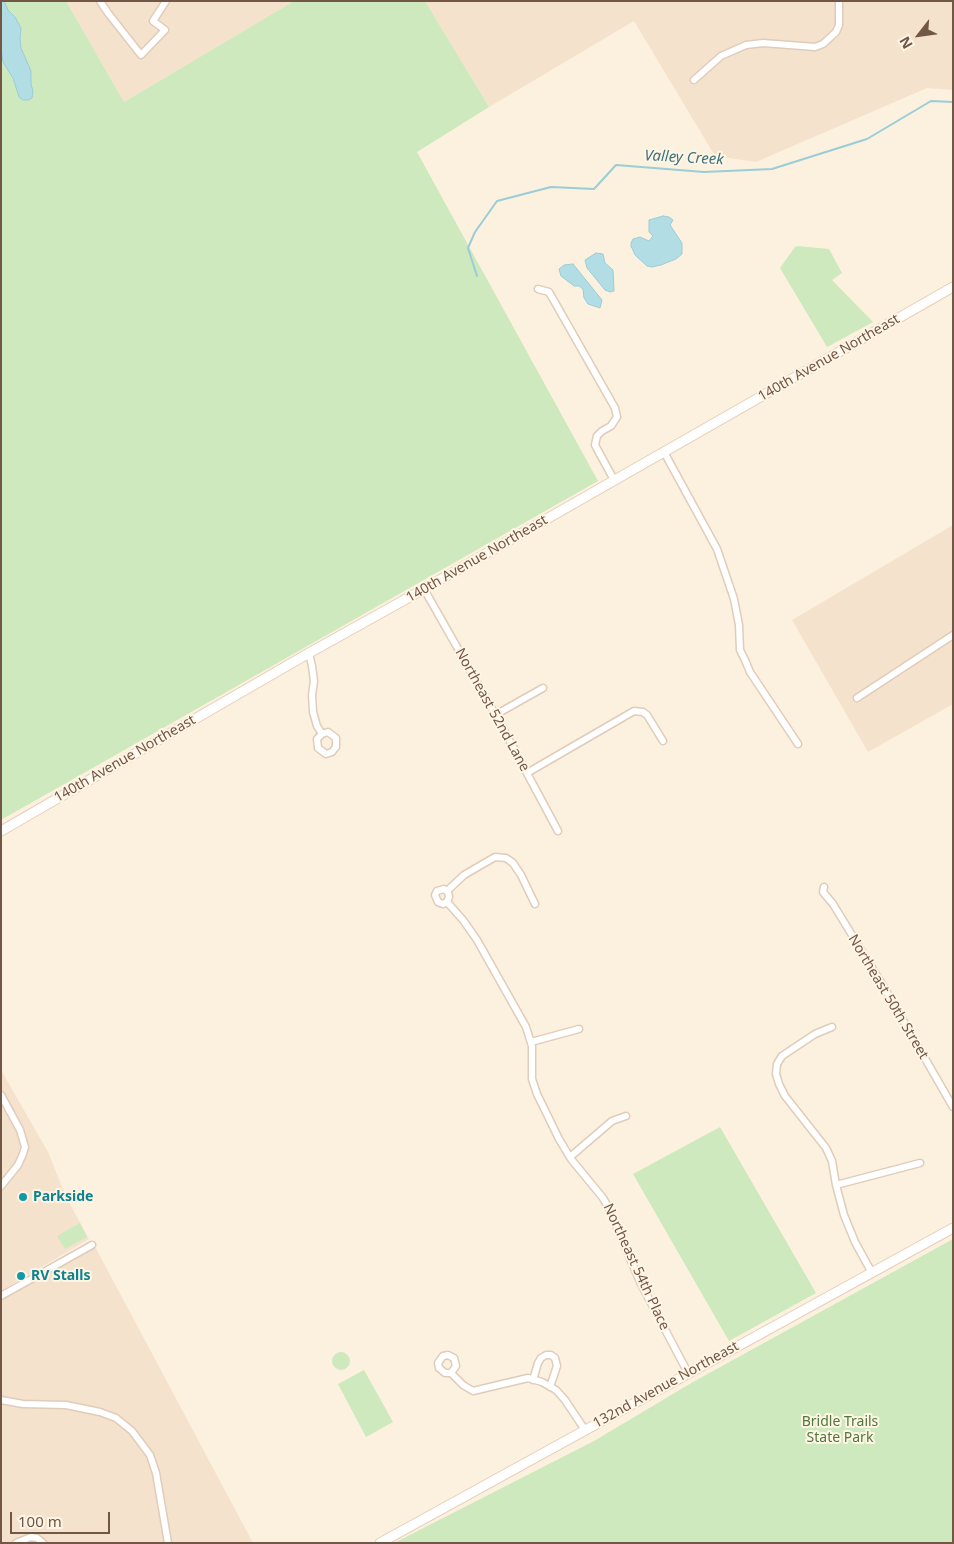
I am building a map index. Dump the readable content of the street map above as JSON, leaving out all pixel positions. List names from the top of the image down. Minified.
{"streets":{"street":["140th Avenue Northeast","Northeast 52nd Lane","Northeast 50th Street","Northeast 54th Place","132nd Avenue Northeast"]},"crossings":[["140th Avenue Northeast","Northeast 52nd Lane"],["Northeast 54th Place","132nd Avenue Northeast"]],"water":["Valley Creek"],"parks":["Bridle Trails State Park"],"places":["Parkside","RV Stalls"],"scale_bar":"100 m","north":"bottom left"}
